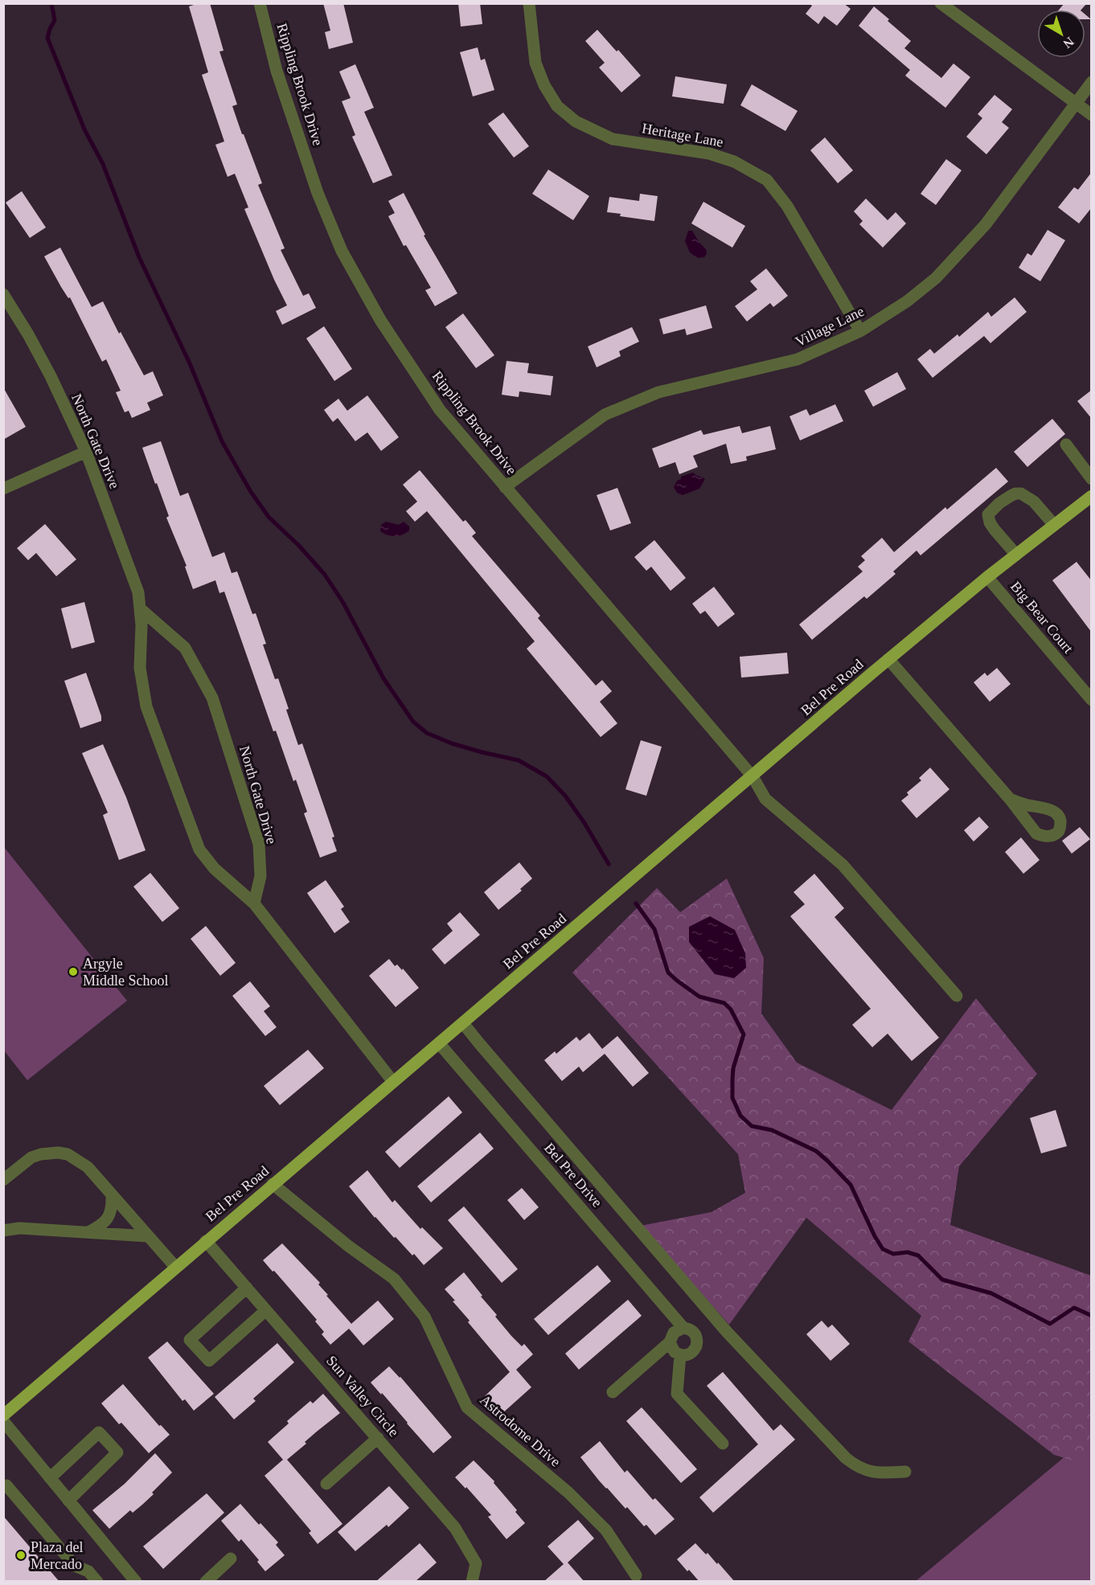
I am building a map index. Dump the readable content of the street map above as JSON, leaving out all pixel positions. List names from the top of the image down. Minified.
{"streets":{"main road":["Bel Pre Road"],"street":["Rippling Brook Drive","Heritage Lane","Village Lane","North Gate Drive","Big Bear Court","Bel Pre Drive","Sun Valley Circle","Astrodome Drive"]},"crossings":[["Rippling Brook Drive","Village Lane"],["Rippling Brook Drive","Bel Pre Road"],["Heritage Lane","Village Lane"],["North Gate Drive","Bel Pre Road"],["Big Bear Court","Bel Pre Road"],["Bel Pre Road","Bel Pre Drive"],["Bel Pre Road","Sun Valley Circle"],["Bel Pre Road","Astrodome Drive"]],"places":["Argyle Middle School","Plaza del Mercado"],"north":"bottom right"}
